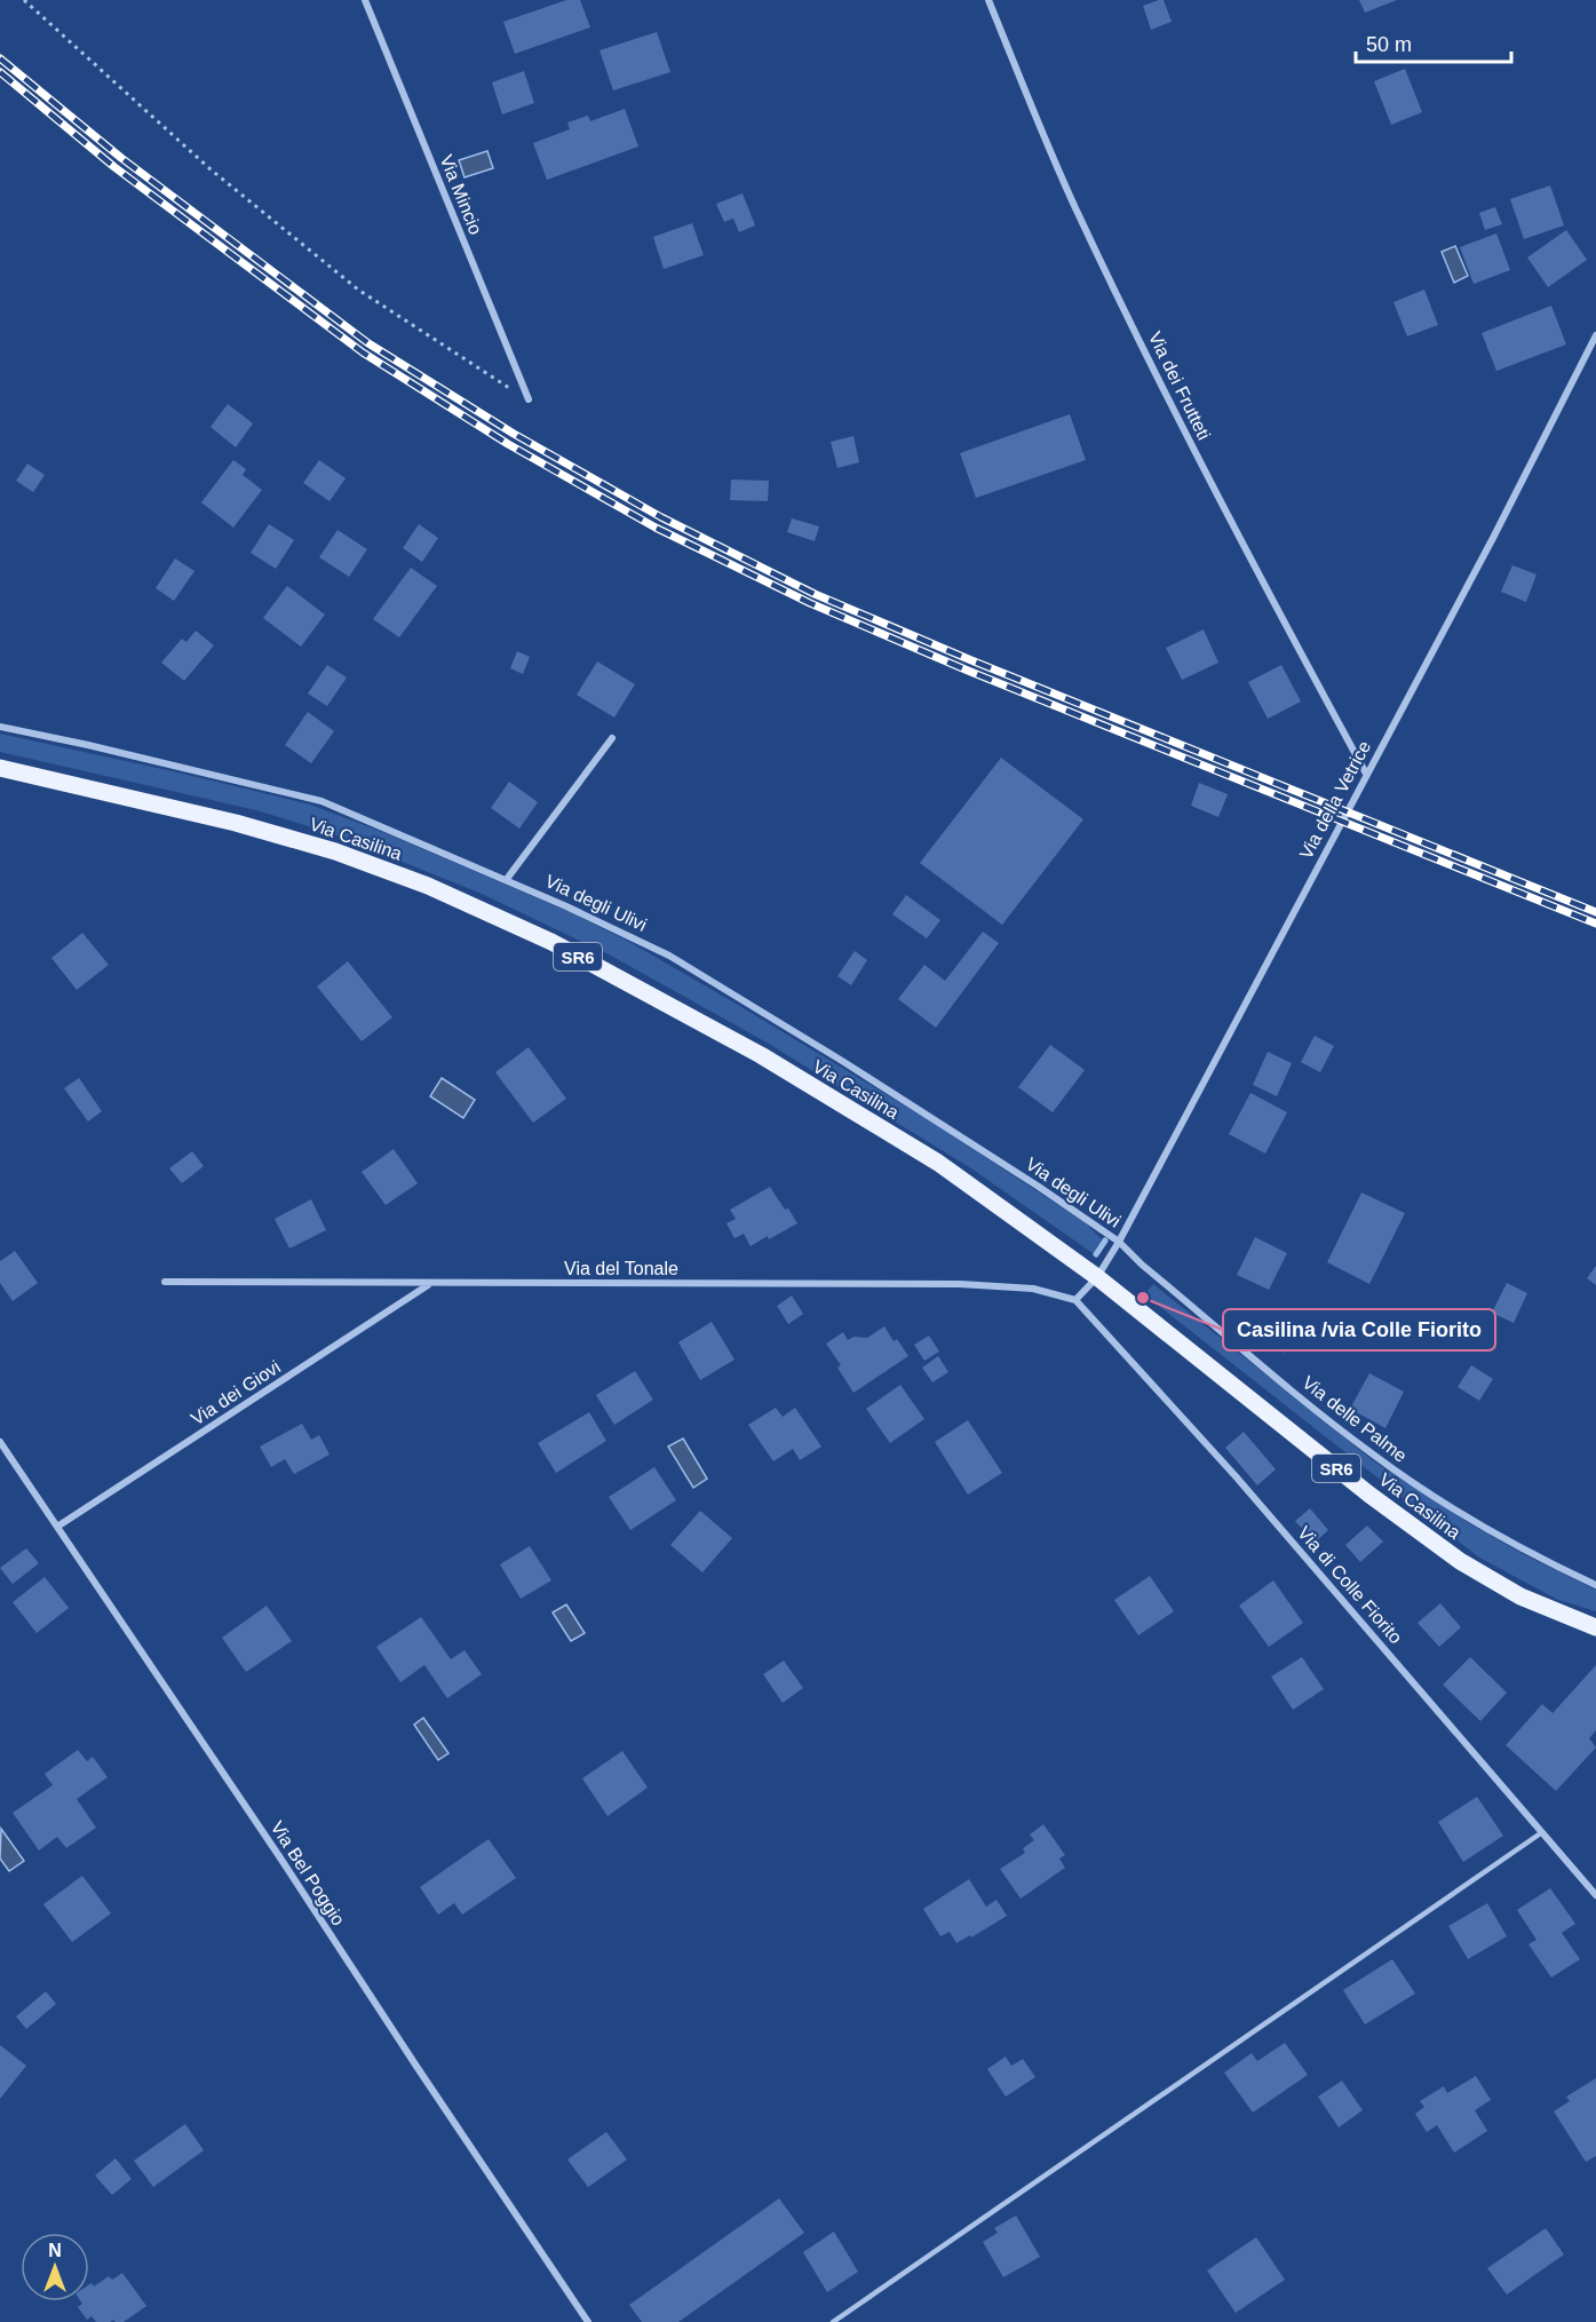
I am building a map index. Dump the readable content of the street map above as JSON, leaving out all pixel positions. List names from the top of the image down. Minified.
{"streets":{"main road":["Via Casilina","SR6"],"street":["Via Mincio","Via dei Frutteti","Via della Vetrice","Via degli Ulivi","Via del Tonale","Via dei Giovi","Via delle Palme","Via di Colle Fiorito","Via Bel Poggio"]},"crossings":[["Via dei Frutteti","Via della Vetrice"],["Via della Vetrice","Via Casilina"],["Via della Vetrice","Via degli Ulivi"],["Via della Vetrice","Via del Tonale"],["Via della Vetrice","Via delle Palme"],["Via della Vetrice","Via di Colle Fiorito"],["Via degli Ulivi","Via delle Palme"],["Via del Tonale","Via dei Giovi"],["Via del Tonale","Via di Colle Fiorito"],["Via dei Giovi","Via Bel Poggio"]],"places":["Casilina /via Colle Fiorito"],"scale_bar":"50 m","north":"top"}
